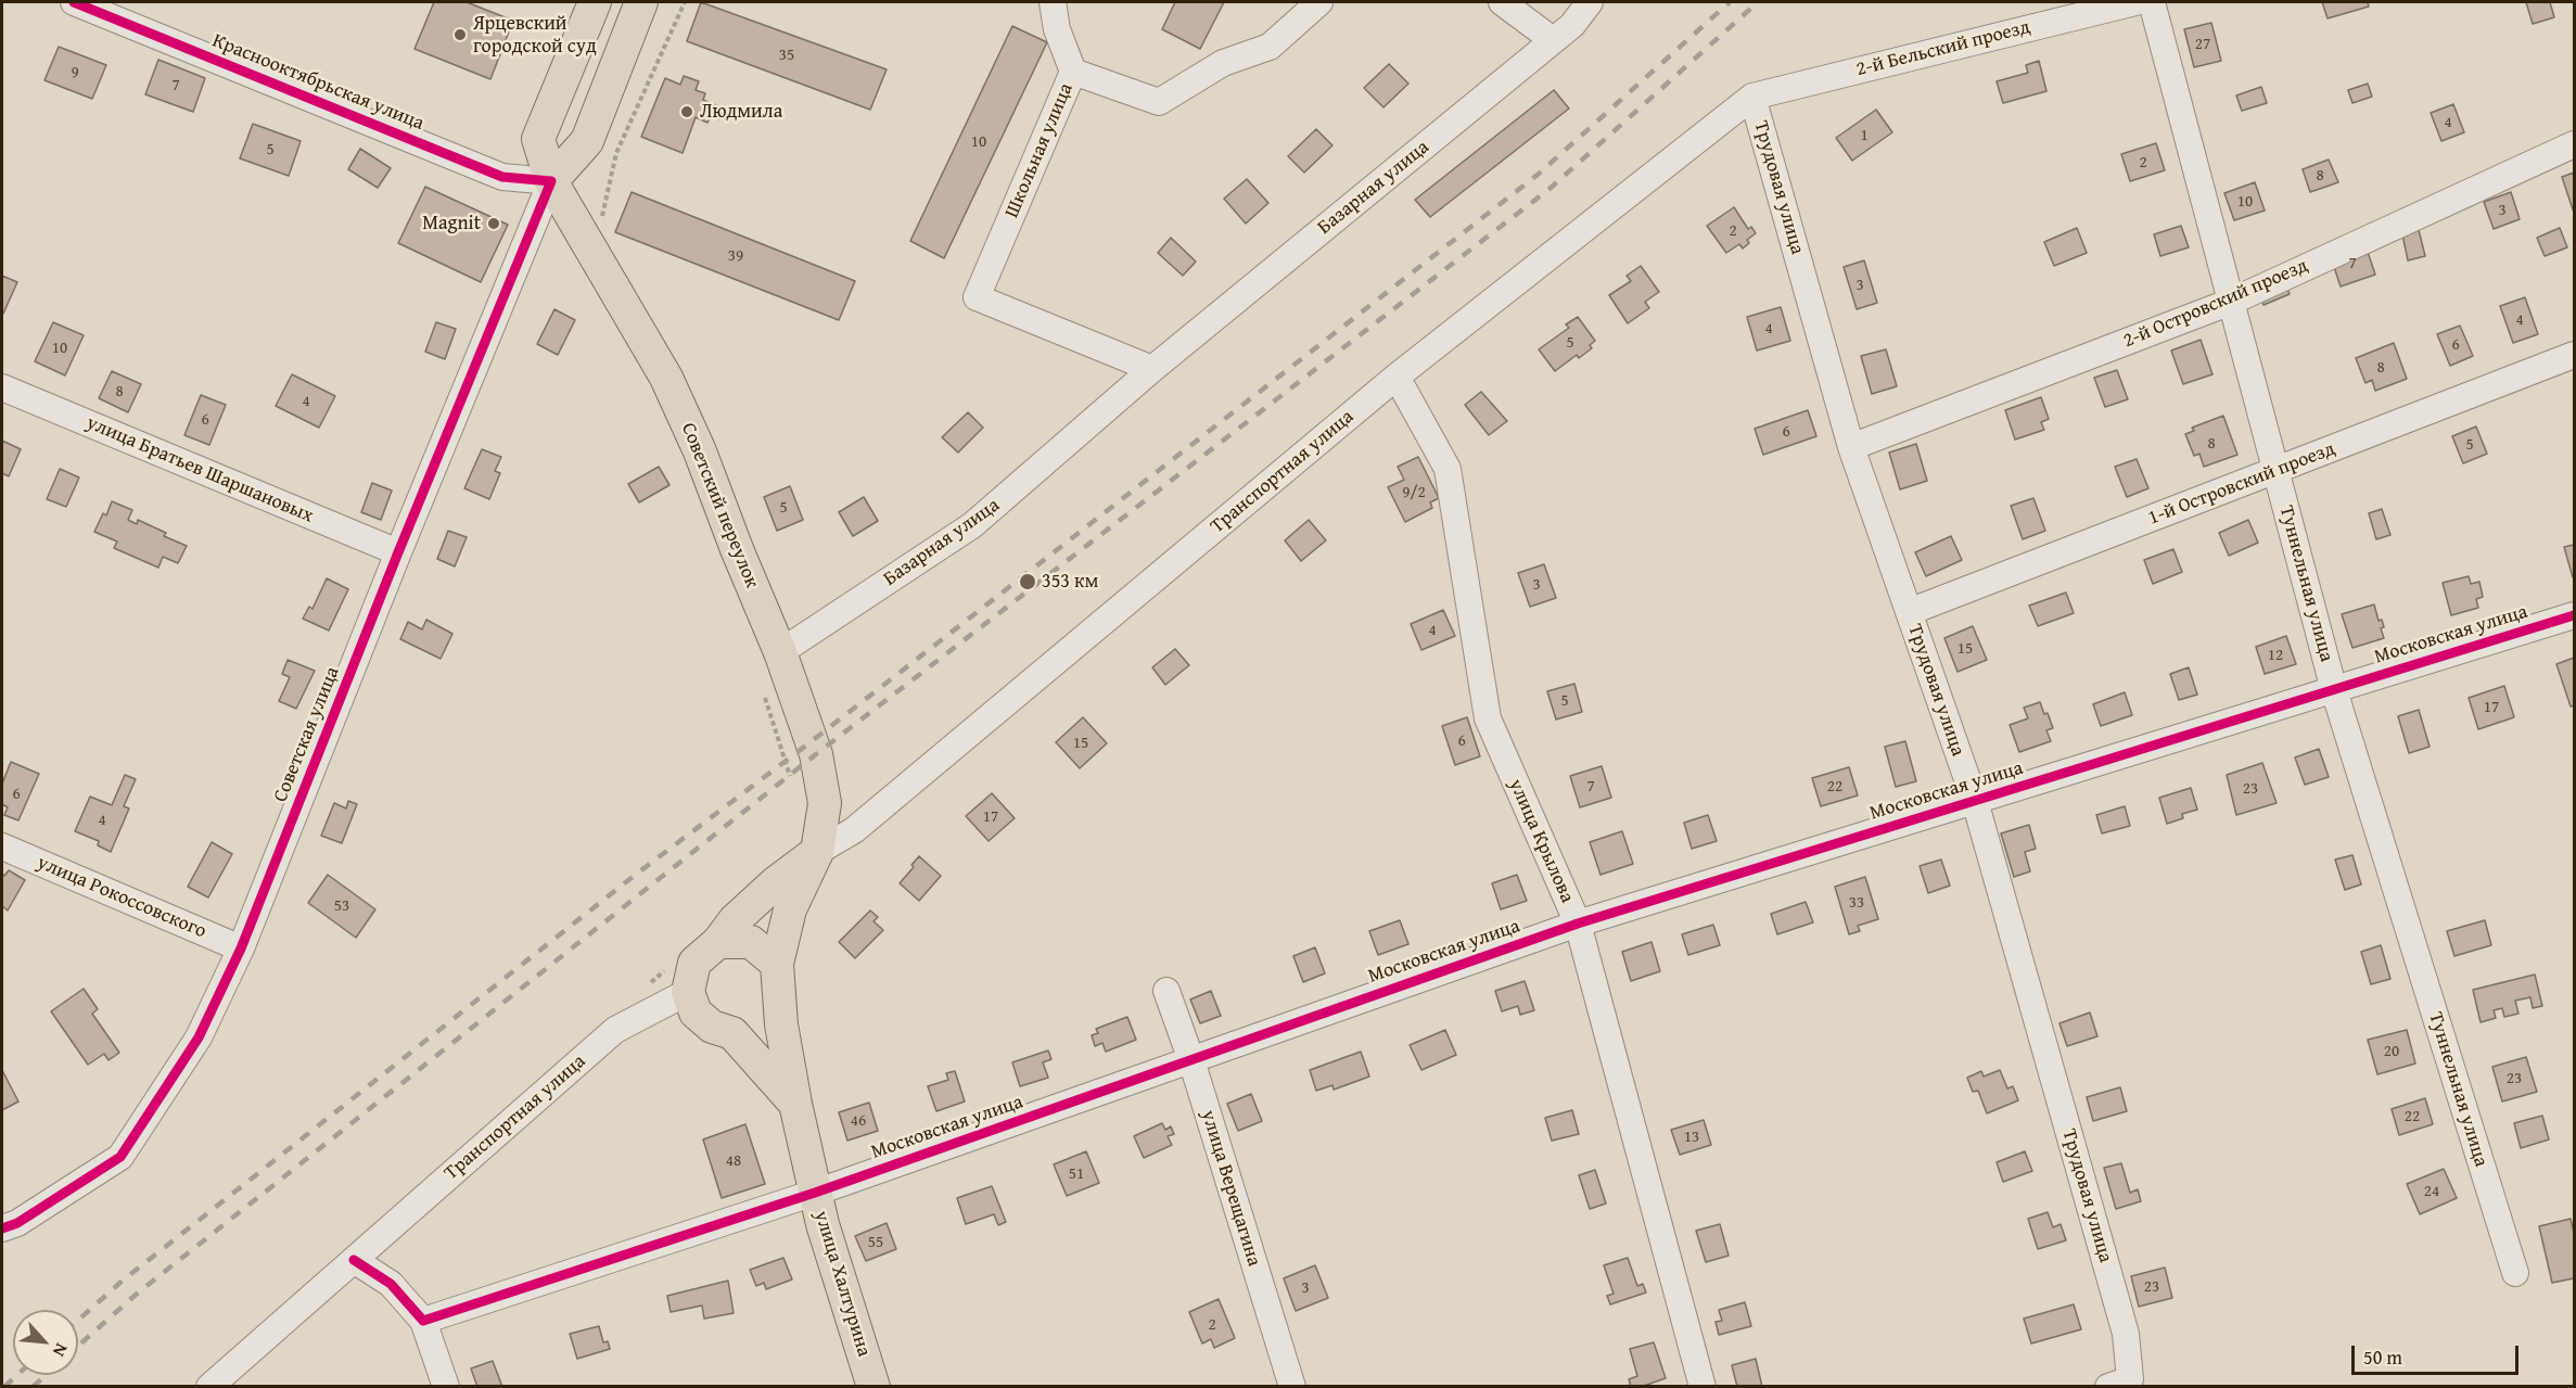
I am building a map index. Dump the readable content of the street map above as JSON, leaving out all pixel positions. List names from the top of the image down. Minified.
{"streets":{"main road":["Советский переулок","Советская улица","улица Халтурина"],"street":["2-й Бельский проезд","Краснооктябрьская улица","Школьная улица","Базарная улица","Трудовая улица","2-й Островский проезд","улица Братьев Шаршановых","Транспортная улица","1-й Островский проезд","Туннельная улица","Московская улица","улица Крылова","улица Рокоссовского","улица Верещагина"]},"crossings":[["2-й Бельский проезд","Трудовая улица"],["2-й Бельский проезд","Транспортная улица"],["Краснооктябрьская улица","Советский переулок"],["Краснооктябрьская улица","Советская улица"],["Школьная улица","Базарная улица"],["Базарная улица","Советский переулок"],["Трудовая улица","2-й Островский проезд"],["Трудовая улица","Транспортная улица"],["Трудовая улица","1-й Островский проезд"],["Трудовая улица","Московская улица"],["2-й Островский проезд","Туннельная улица"],["улица Братьев Шаршановых","Советская улица"],["Транспортная улица","Советский переулок"],["Транспортная улица","улица Крылова"],["Транспортная улица","улица Халтурина"],["1-й Островский проезд","Туннельная улица"],["Советский переулок","Советская улица"],["Советский переулок","улица Халтурина"],["Туннельная улица","Московская улица"],["Московская улица","улица Крылова"],["Московская улица","улица Верещагина"],["Московская улица","улица Халтурина"],["Советская улица","улица Рокоссовского"]],"places":["Ярцевский городской суд","Людмила","Magnit","353 км"],"house_numbers":["27","35","9","7","4","1","10","5","2","8","10","3","2","39","7","3","4","4","5","6","10","8","8","4","6","6","8","5","9/2","5","3","4","15","12","5","17","6","15","7","22","23","6","17","4","33","53","20","23","22","46","13","48","51","24","55","23","3","2"],"scale_bar":"50 m","north":"bottom right"}
